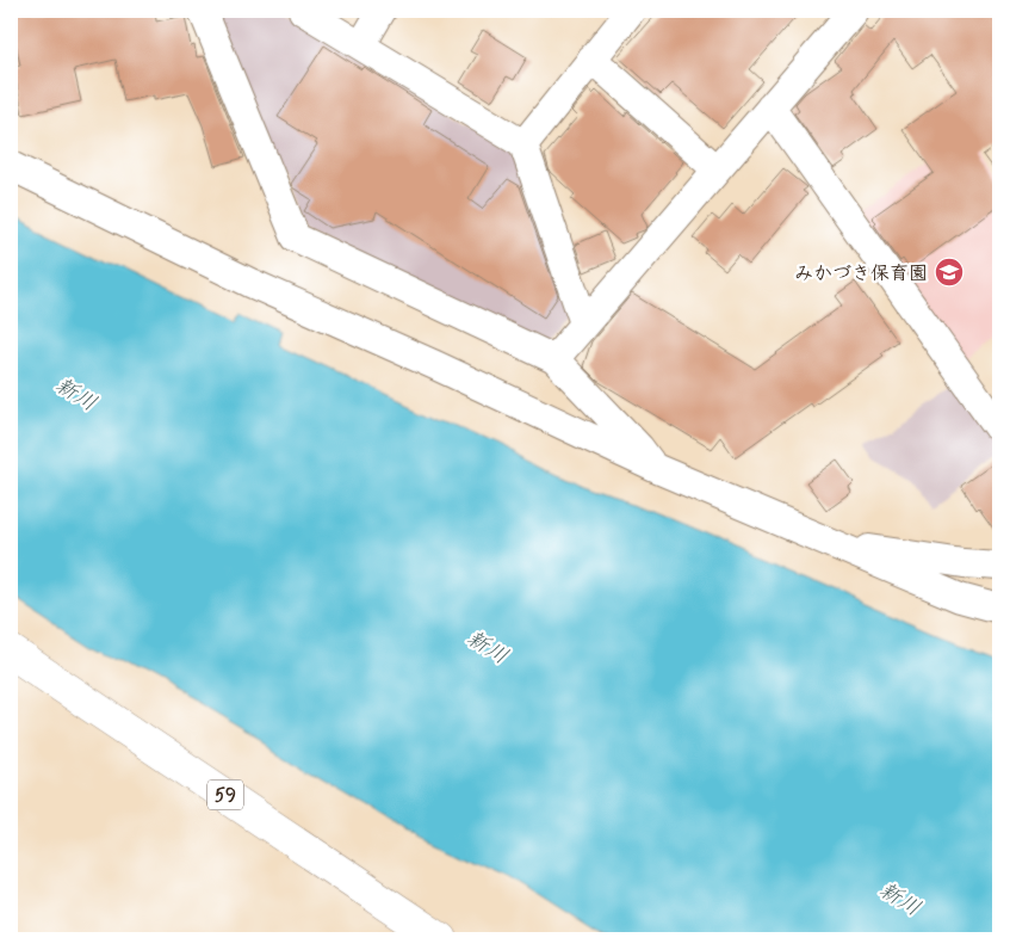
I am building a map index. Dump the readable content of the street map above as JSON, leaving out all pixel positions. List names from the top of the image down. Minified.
{"streets":{"main road":["59"]},"water":["新川"],"places":{"school or university":["みかづき保育園"]}}
